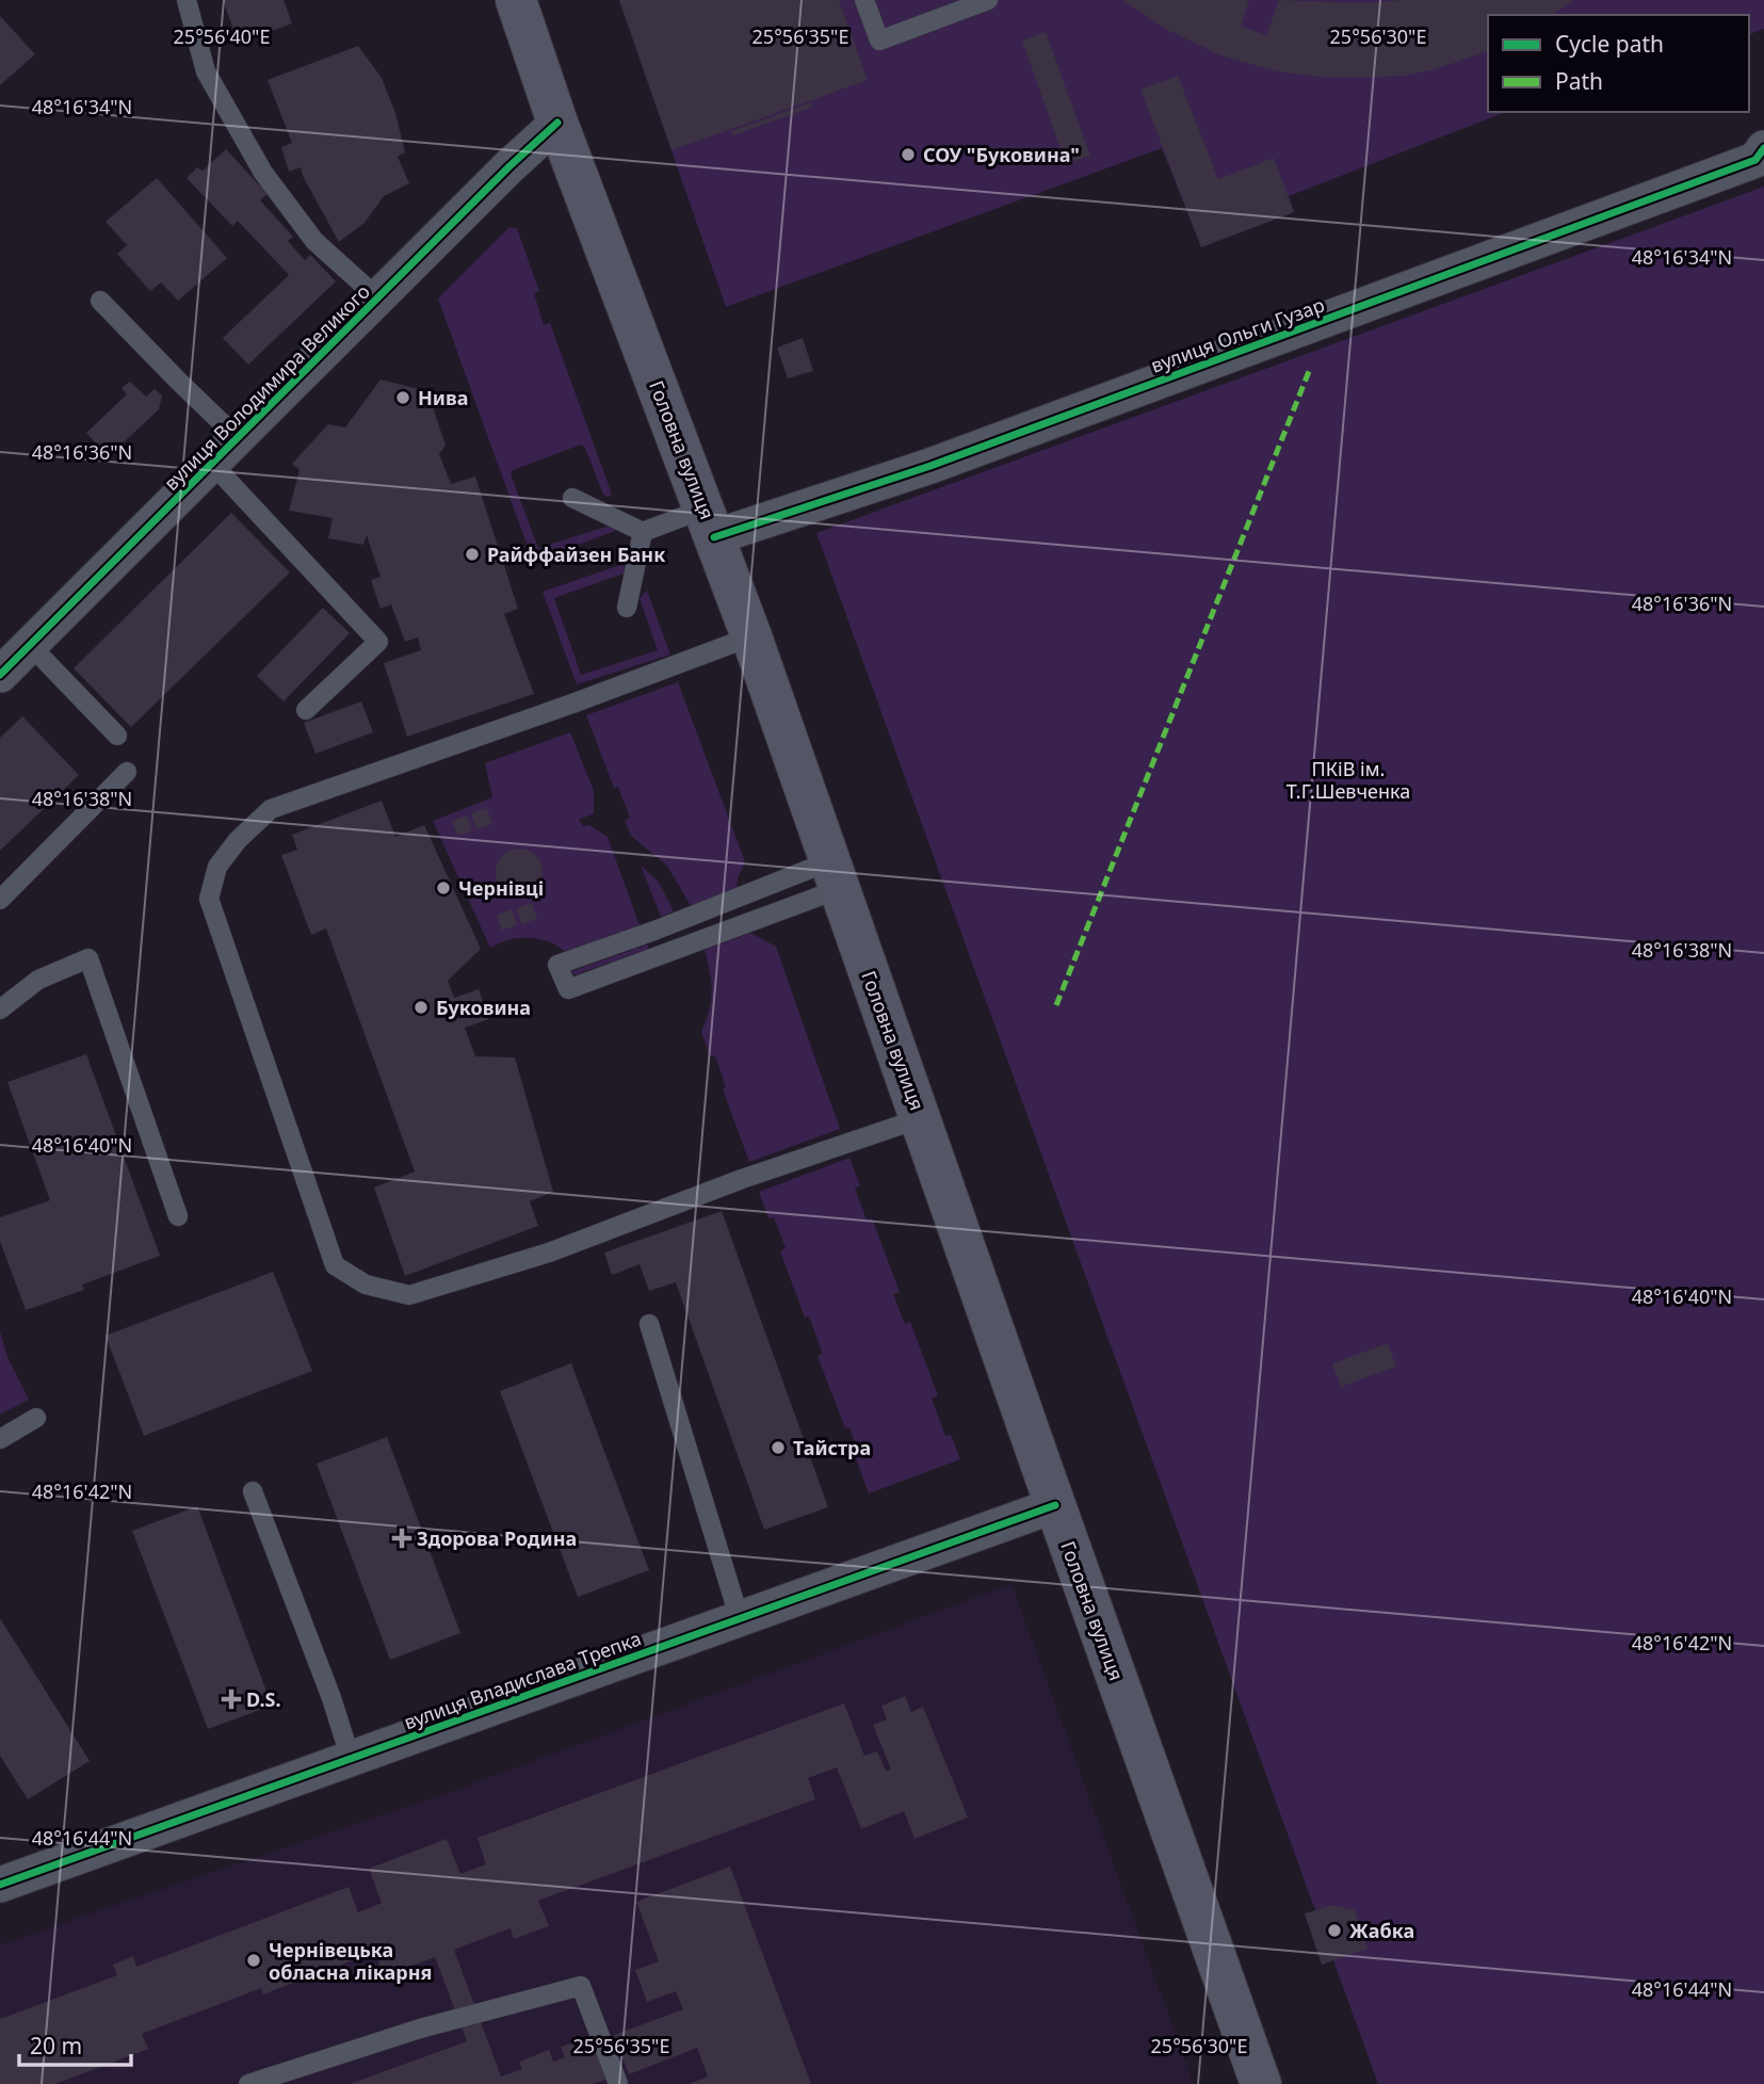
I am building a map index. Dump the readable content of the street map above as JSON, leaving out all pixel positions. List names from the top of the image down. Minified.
{"streets":{"main road":["Головна вулиця"],"street":["вулиця Ольги Гузар","вулиця Володимира Великого","вулиця Владислава Трепка"]},"crossings":[["вулиця Ольги Гузар","Головна вулиця"],["вулиця Володимира Великого","Головна вулиця"],["Головна вулиця","вулиця Владислава Трепка"]],"parks":["ПКіВ ім. Т.Г.Шевченка"],"places":{"other":["СОУ \"Буковина\"","Нива","Райффайзен Банк","Чернівці","Буковина","Тайстра","Жабка","Чернівецька обласна лікарня"],"health":["Здорова Родина","D.S."]},"legend":["Cycle path","Path"],"scale_bar":"20 m","coordinates":["25°56'40\"E","25°56'35\"E","25°56'30\"E","48°16'34\"N","48°16'36\"N","48°16'38\"N","48°16'40\"N","48°16'42\"N","48°16'44\"N"]}
